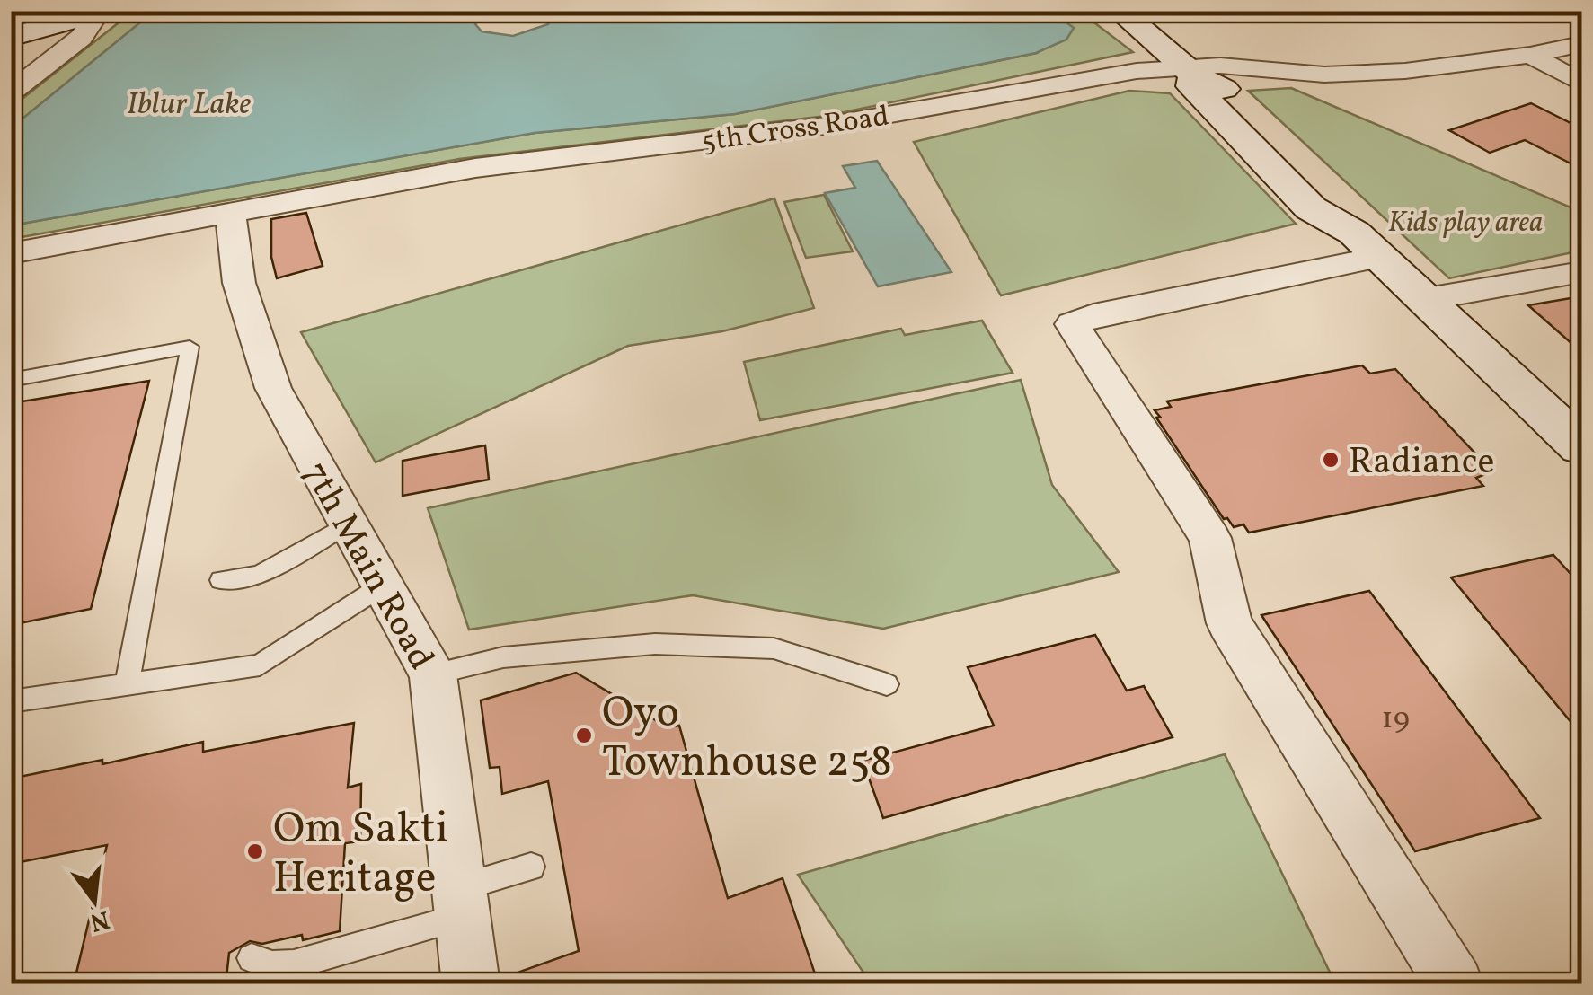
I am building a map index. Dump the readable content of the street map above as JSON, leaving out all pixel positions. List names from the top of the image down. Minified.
{"streets":{"street":["5th Cross Road","7th Main Road"]},"crossings":[["5th Cross Road","7th Main Road"]],"water":["Iblur Lake"],"parks":["Kids play area"],"places":["Radiance","Oyo Townhouse 258","Om Sakti Heritage"],"house_numbers":["19"],"north":"bottom"}
